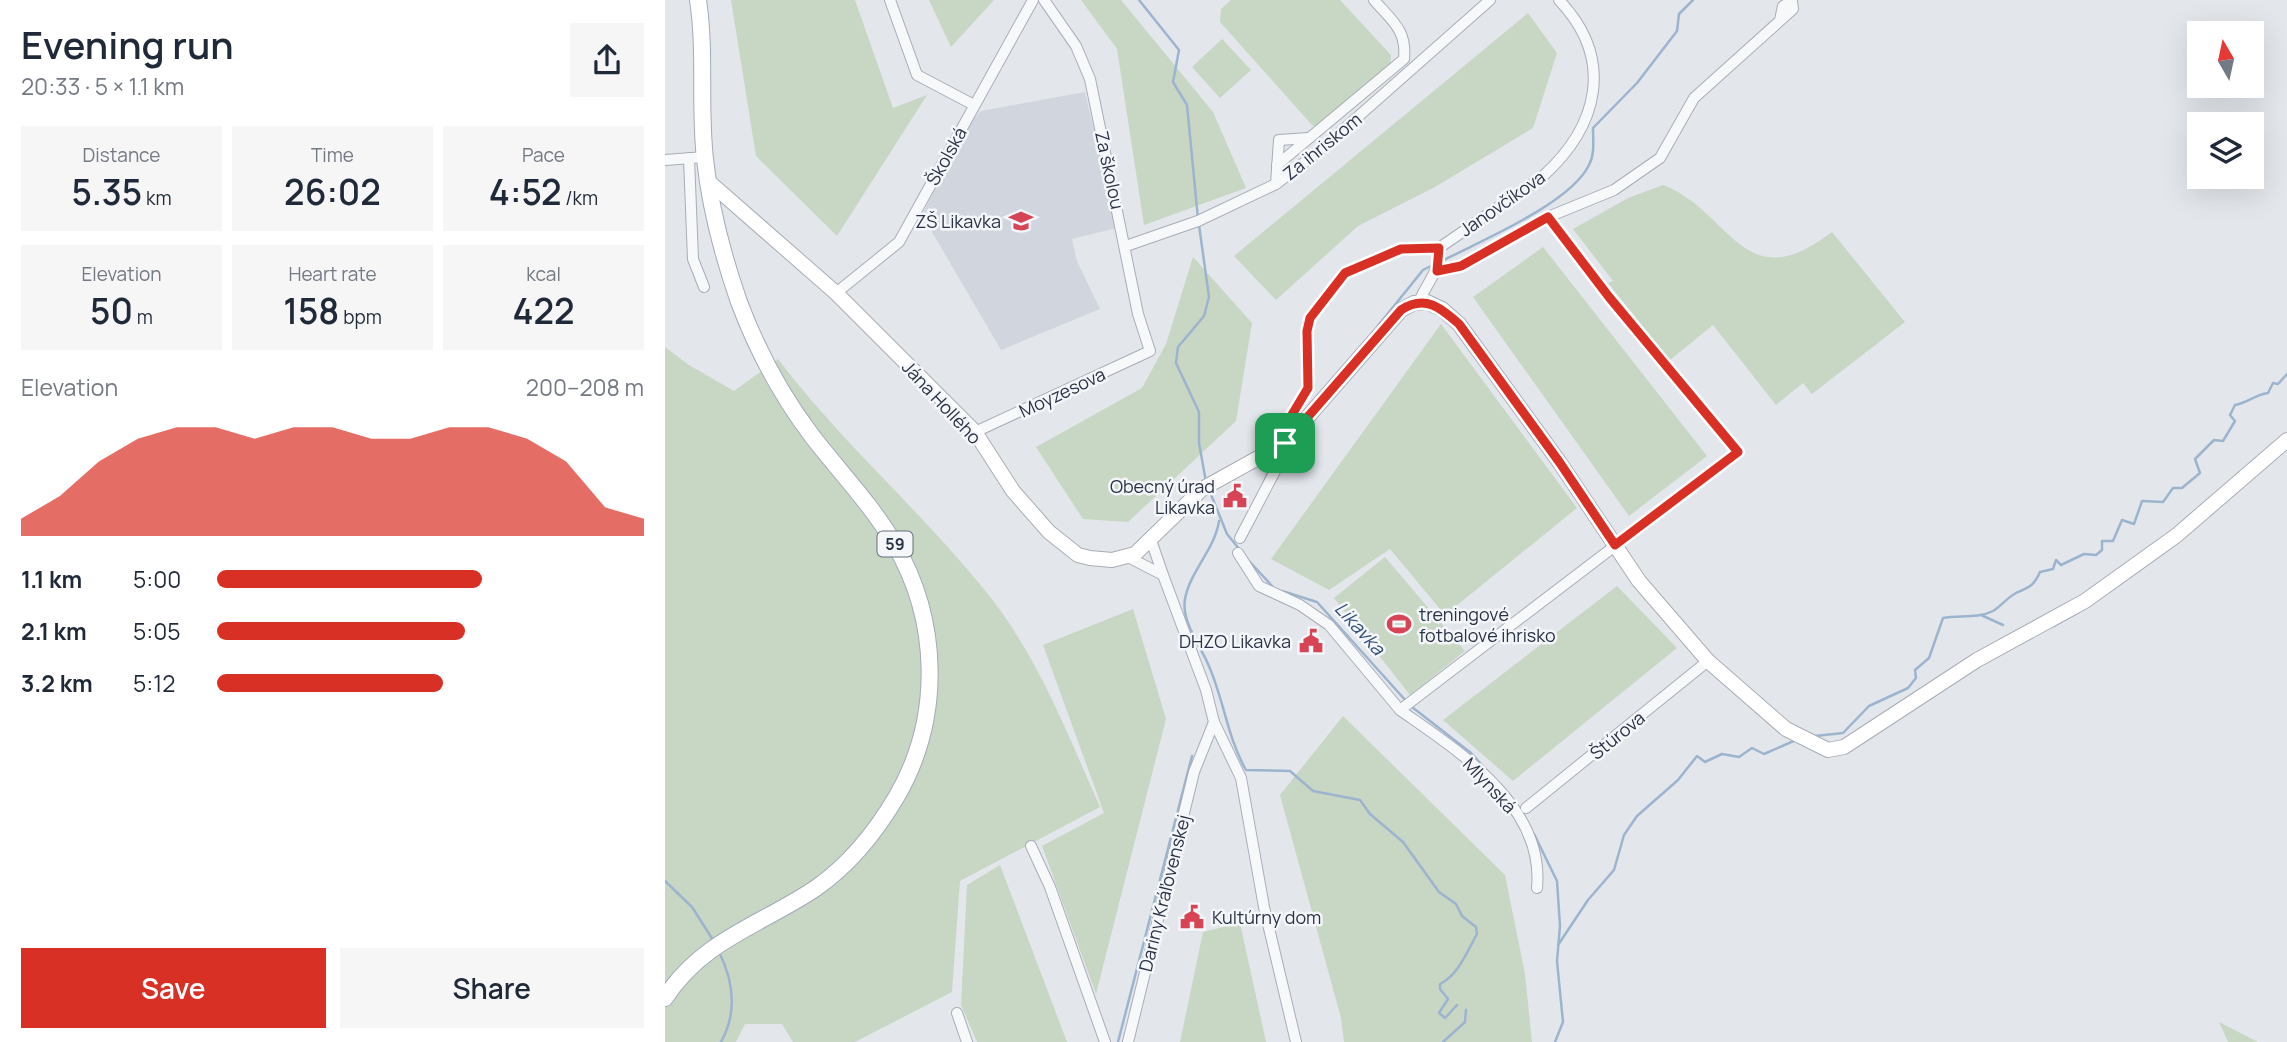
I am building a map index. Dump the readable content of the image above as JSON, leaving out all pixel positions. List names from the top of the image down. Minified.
{"streets":{"main road":["59"],"street":["Za ihriskom","Školská","Za školou","Janovčíkova","Moyzesova","Jána Hollého","Štúrova","Mlynská","Dariny Kráľovenskej"]},"crossings":[["Za ihriskom","Za školou"],["Školská","Jána Hollého"],["Za školou","Moyzesova"],["Moyzesova","Jána Hollého"],["Jána Hollého","59"]],"water":["Likavka"],"places":{"school or university":["ZŠ Likavka"],"public building":["Obecný úrad Likavka","DHZO Likavka","Kultúrny dom"],"sports":["treningové fotbalové ihrisko"]},"north":"top","page":{"heading":["Evening run","20:33 · 5 × 1.1 km"],"stats":[["Distance","5.35 km"],["Time","26:02"],["Pace","4:52 /km"],["Elevation","50 m"],["Heart rate","158 bpm"],["kcal","422"]],"chart":["Elevation","200–208 m"],"list":[{"name":"1.1 km","note":"5:00"},{"name":"2.1 km","note":"5:05"},{"name":"3.2 km","note":"5:12"}],"buttons":["Save","Share"]}}
